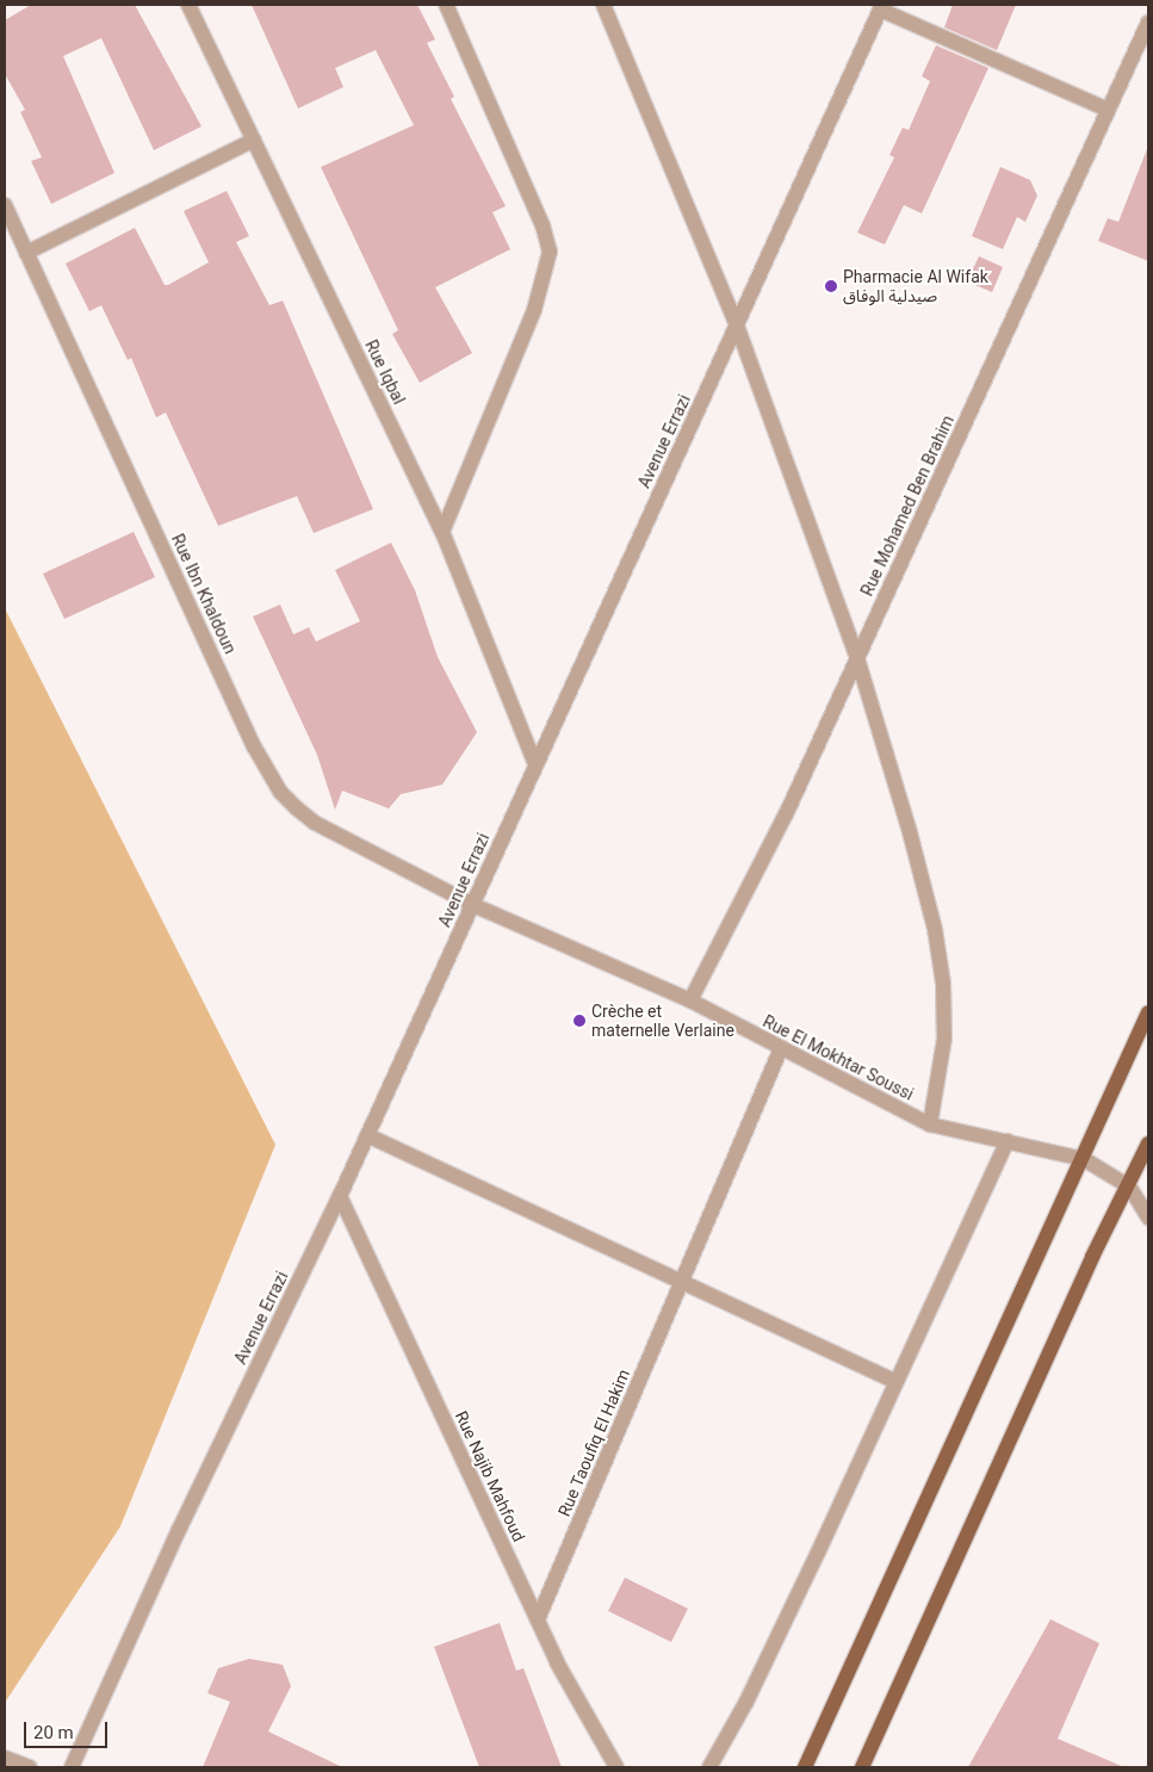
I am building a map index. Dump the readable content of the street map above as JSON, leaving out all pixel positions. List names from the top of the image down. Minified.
{"streets":{"street":["Rue Iqbal","Avenue Errazi","Rue Mohamed Ben Brahim","Rue Ibn Khaldoun","Rue El Mokhtar Soussi","Rue Taoufiq El Hakim","Rue Najib Mahfoud"]},"crossings":[["Rue Iqbal","Avenue Errazi"],["Avenue Errazi","Rue Ibn Khaldoun"],["Avenue Errazi","Rue El Mokhtar Soussi"],["Avenue Errazi","Rue Najib Mahfoud"],["Rue Mohamed Ben Brahim","Rue El Mokhtar Soussi"],["Rue Ibn Khaldoun","Rue El Mokhtar Soussi"],["Rue El Mokhtar Soussi","Rue Taoufiq El Hakim"],["Rue Taoufiq El Hakim","Rue Najib Mahfoud"]],"places":["Pharmacie Al Wifak صيدلية الوفاق","Crèche et maternelle Verlaine"],"scale_bar":"20 m"}
